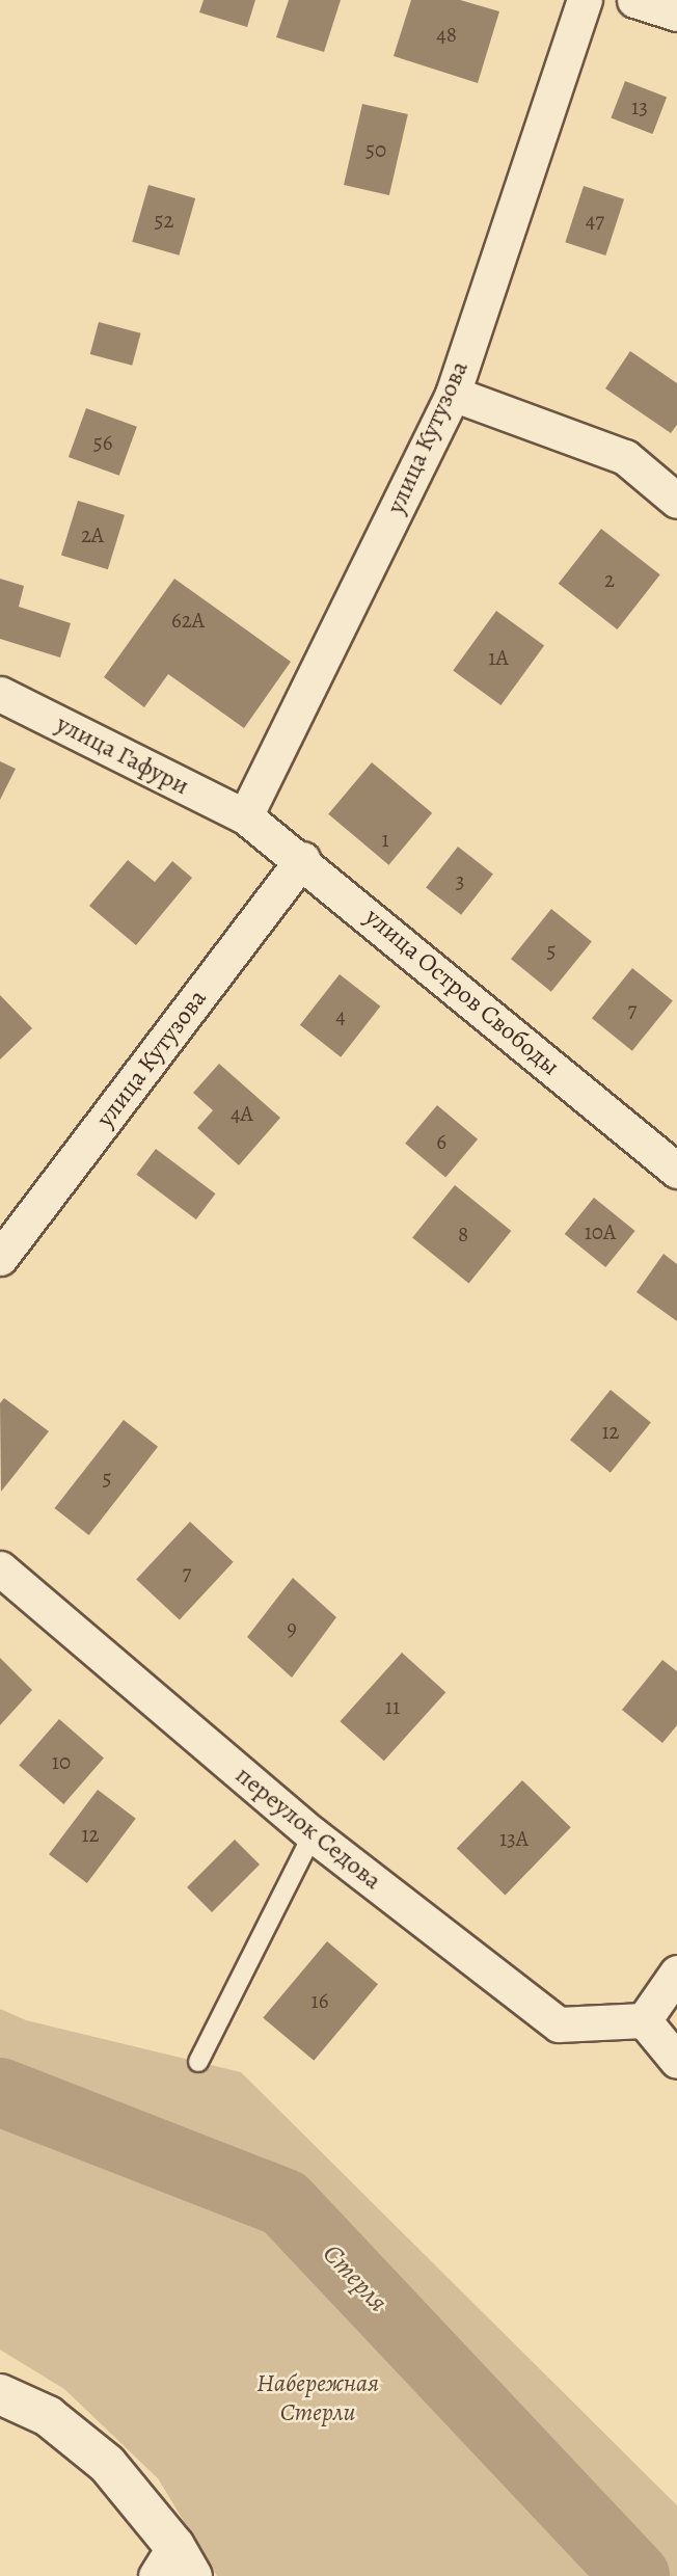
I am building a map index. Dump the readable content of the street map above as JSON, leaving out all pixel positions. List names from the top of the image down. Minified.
{"streets":{"street":["улица Кутузова","улица Гафури","улица Остров Свободы","переулок Седова"]},"crossings":[["улица Кутузова","улица Гафури"],["улица Кутузова","улица Остров Свободы"],["улица Гафури","улица Остров Свободы"]],"water":["Стерля"],"parks":["Набережная Стерли"],"house_numbers":["48","13","50","52","47","56","2А","2","62А","1А","1","3","5","7","4","4А","6","10А","8","12","5","7","9","11","10","12","13А","16"]}
